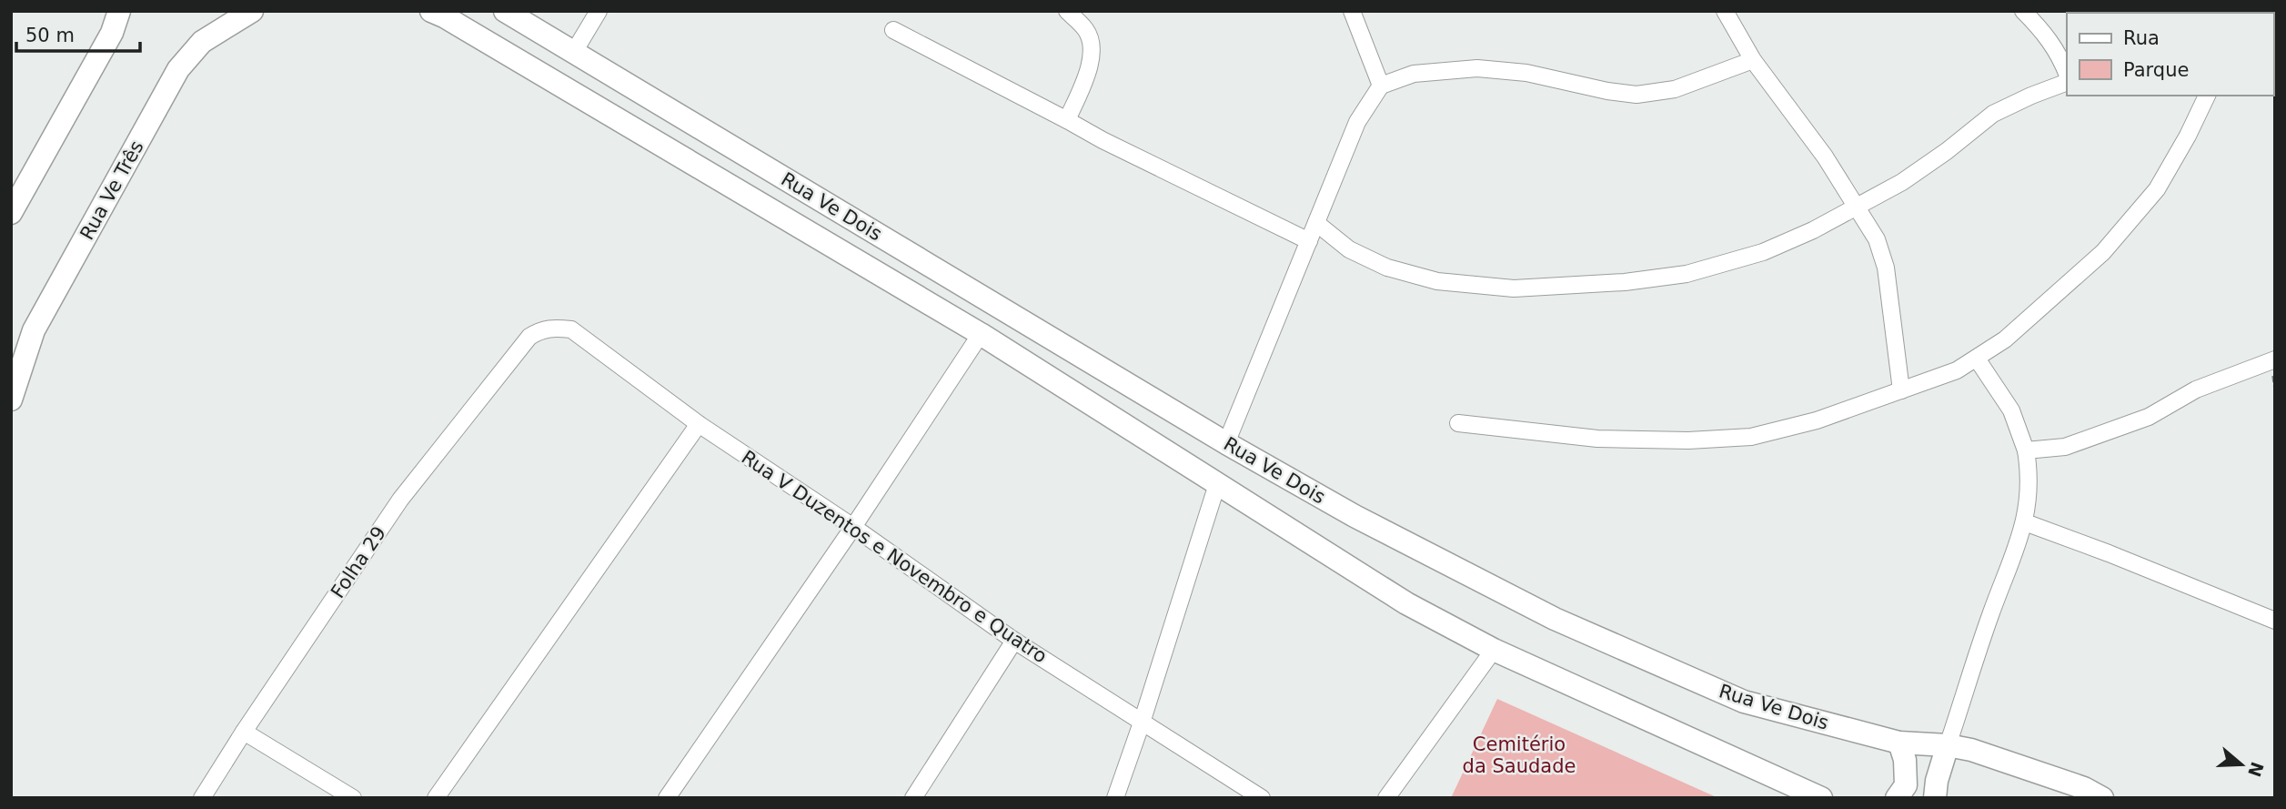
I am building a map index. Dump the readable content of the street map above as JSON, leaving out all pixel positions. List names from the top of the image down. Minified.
{"streets":{"main road":["Rua Ve Três","Rua Ve Dois"],"street":["Rua V Duzentos e Novembro e Quatro","Folha 29"]},"crossings":[["Rua V Duzentos e Novembro e Quatro","Folha 29"]],"parks":["Cemitério da Saudade"],"legend":["Rua","Parque"],"scale_bar":"50 m","north":"right"}
